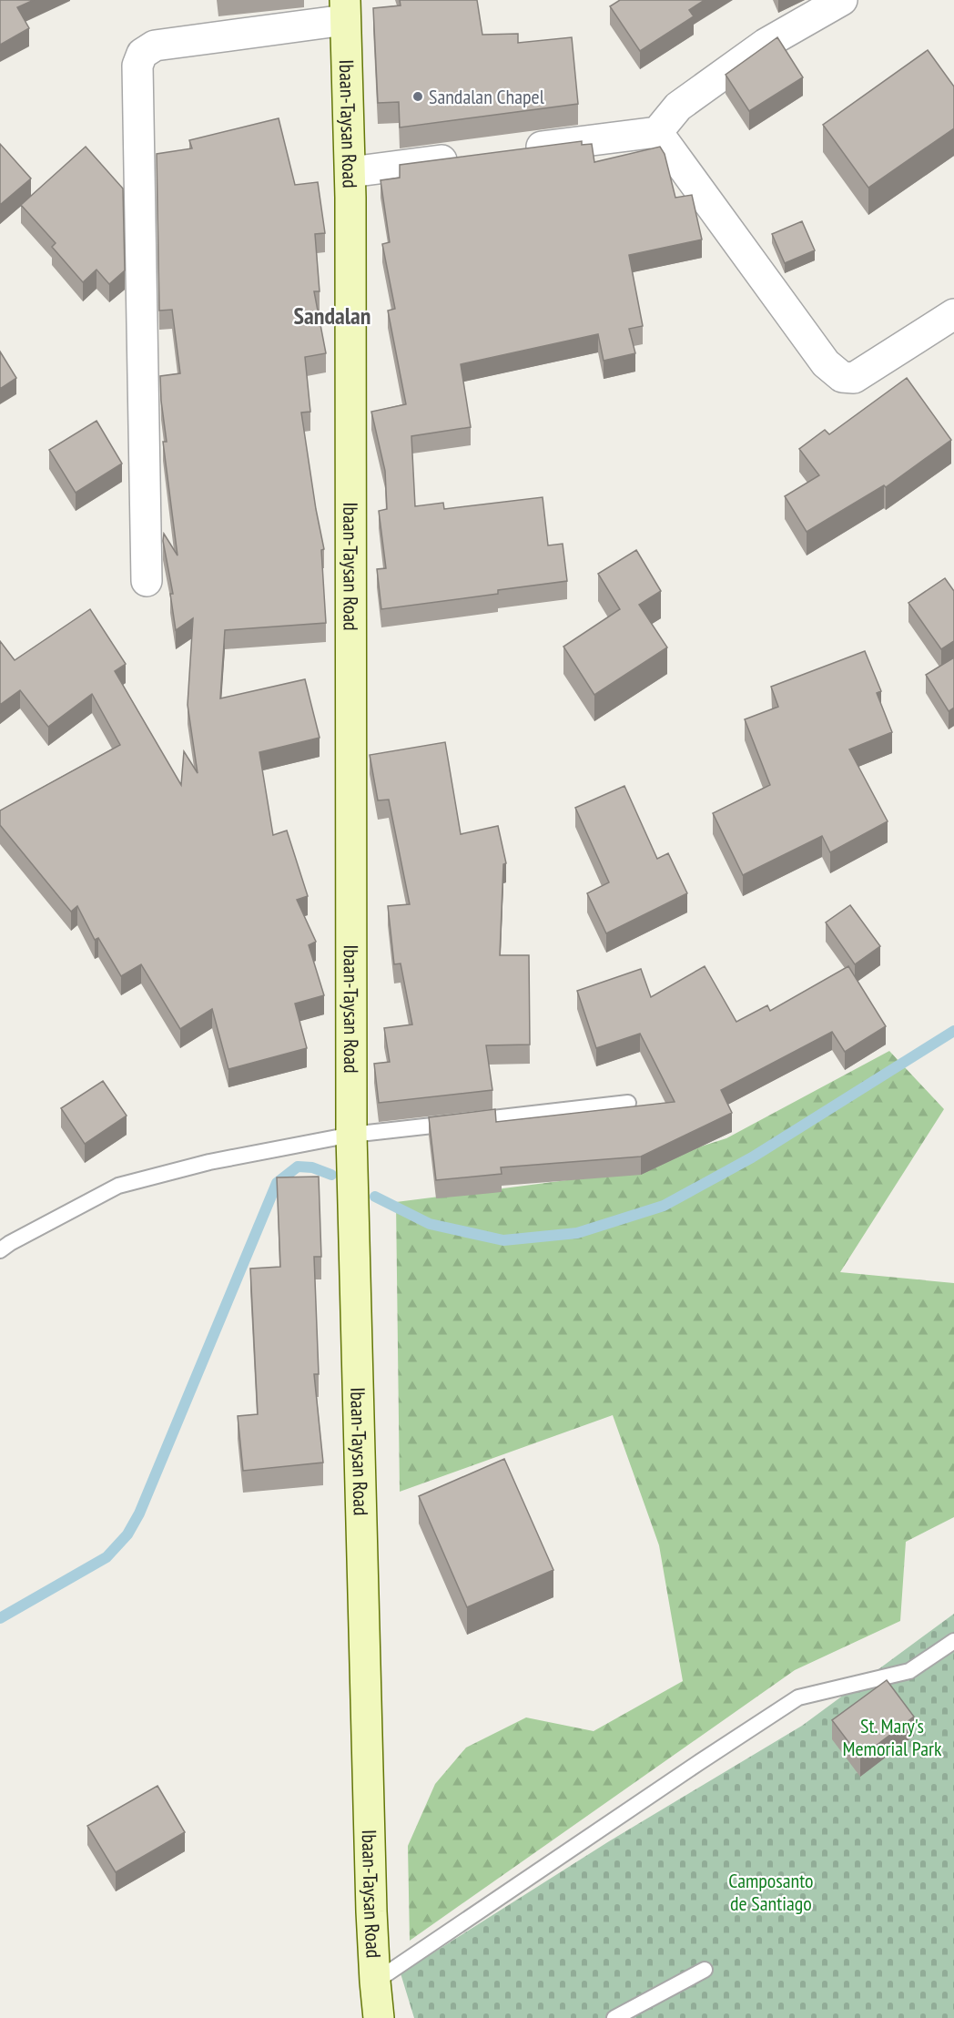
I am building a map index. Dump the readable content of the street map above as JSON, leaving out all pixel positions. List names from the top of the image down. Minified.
{"streets":{"main road":["Ibaan-Taysan Road"]},"districts":["Sandalan"],"parks":["St. Mary's Memorial Park","Camposanto de Santiago"],"places":["Sandalan Chapel"]}
